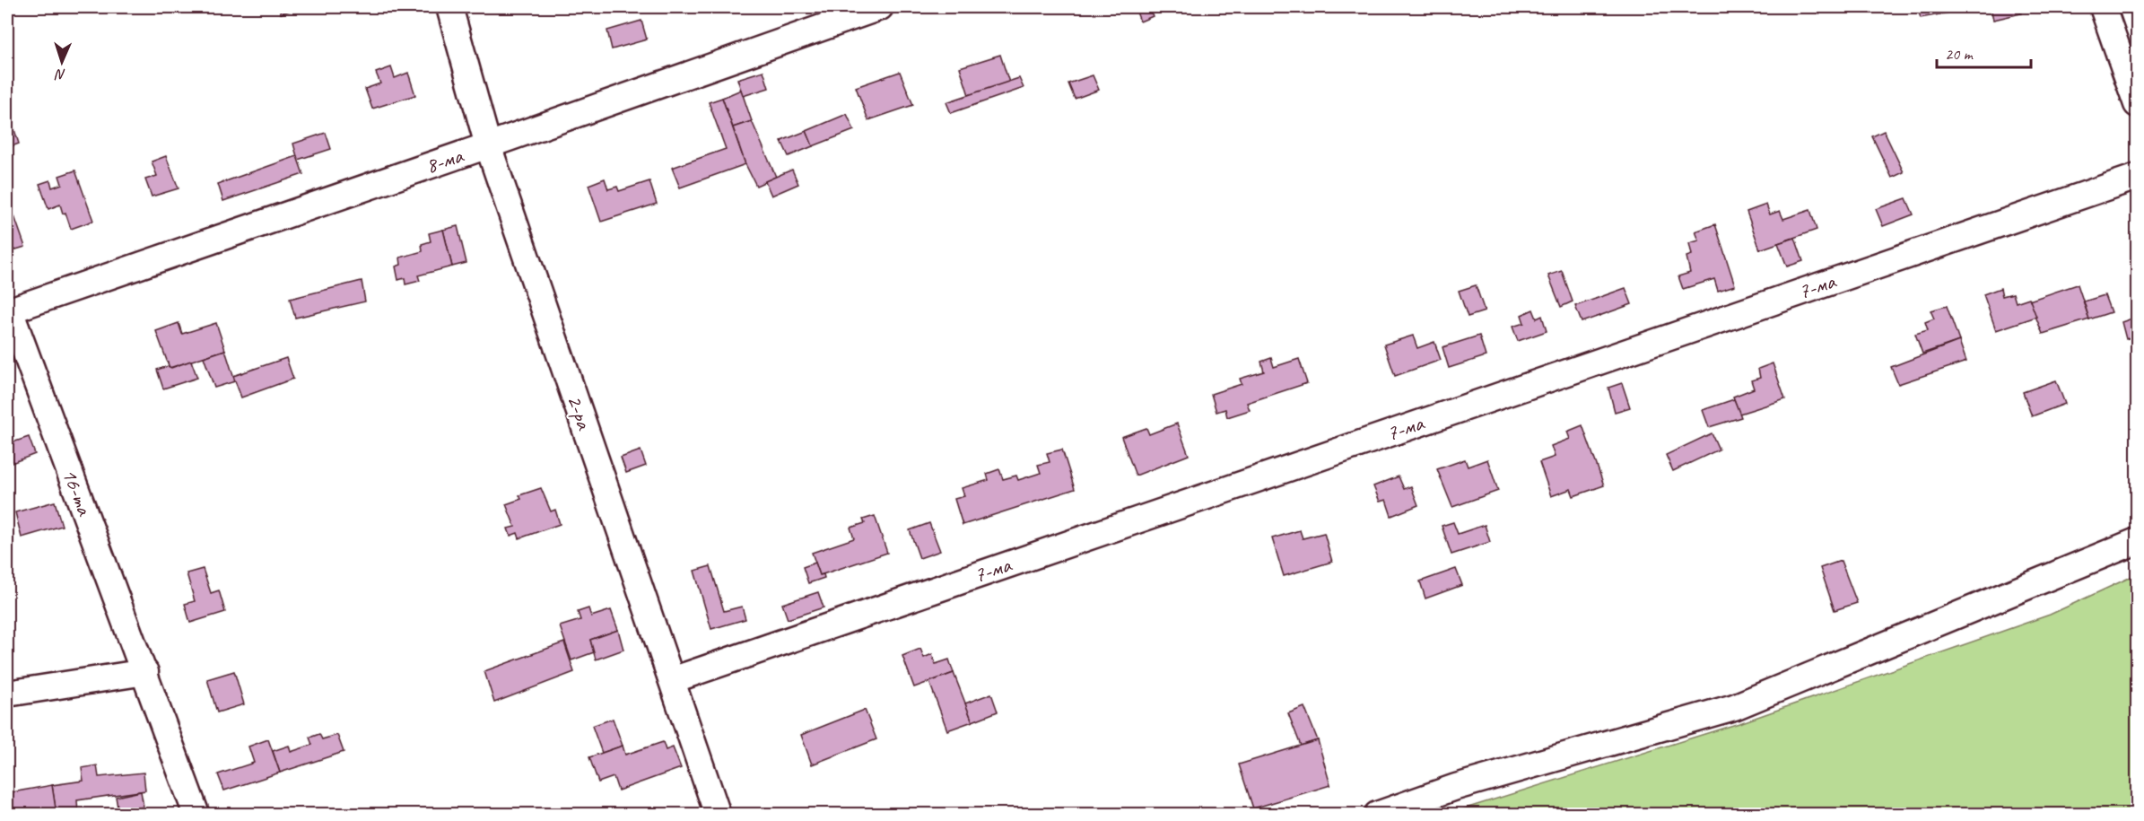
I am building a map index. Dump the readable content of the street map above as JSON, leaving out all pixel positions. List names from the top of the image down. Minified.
{"streets":{"street":["8-ма","7-ма","2-ра","16-та"]},"crossings":[["8-ма","2-ра"],["8-ма","16-та"],["7-ма","2-ра"]],"scale_bar":"20 m","north":"bottom"}
